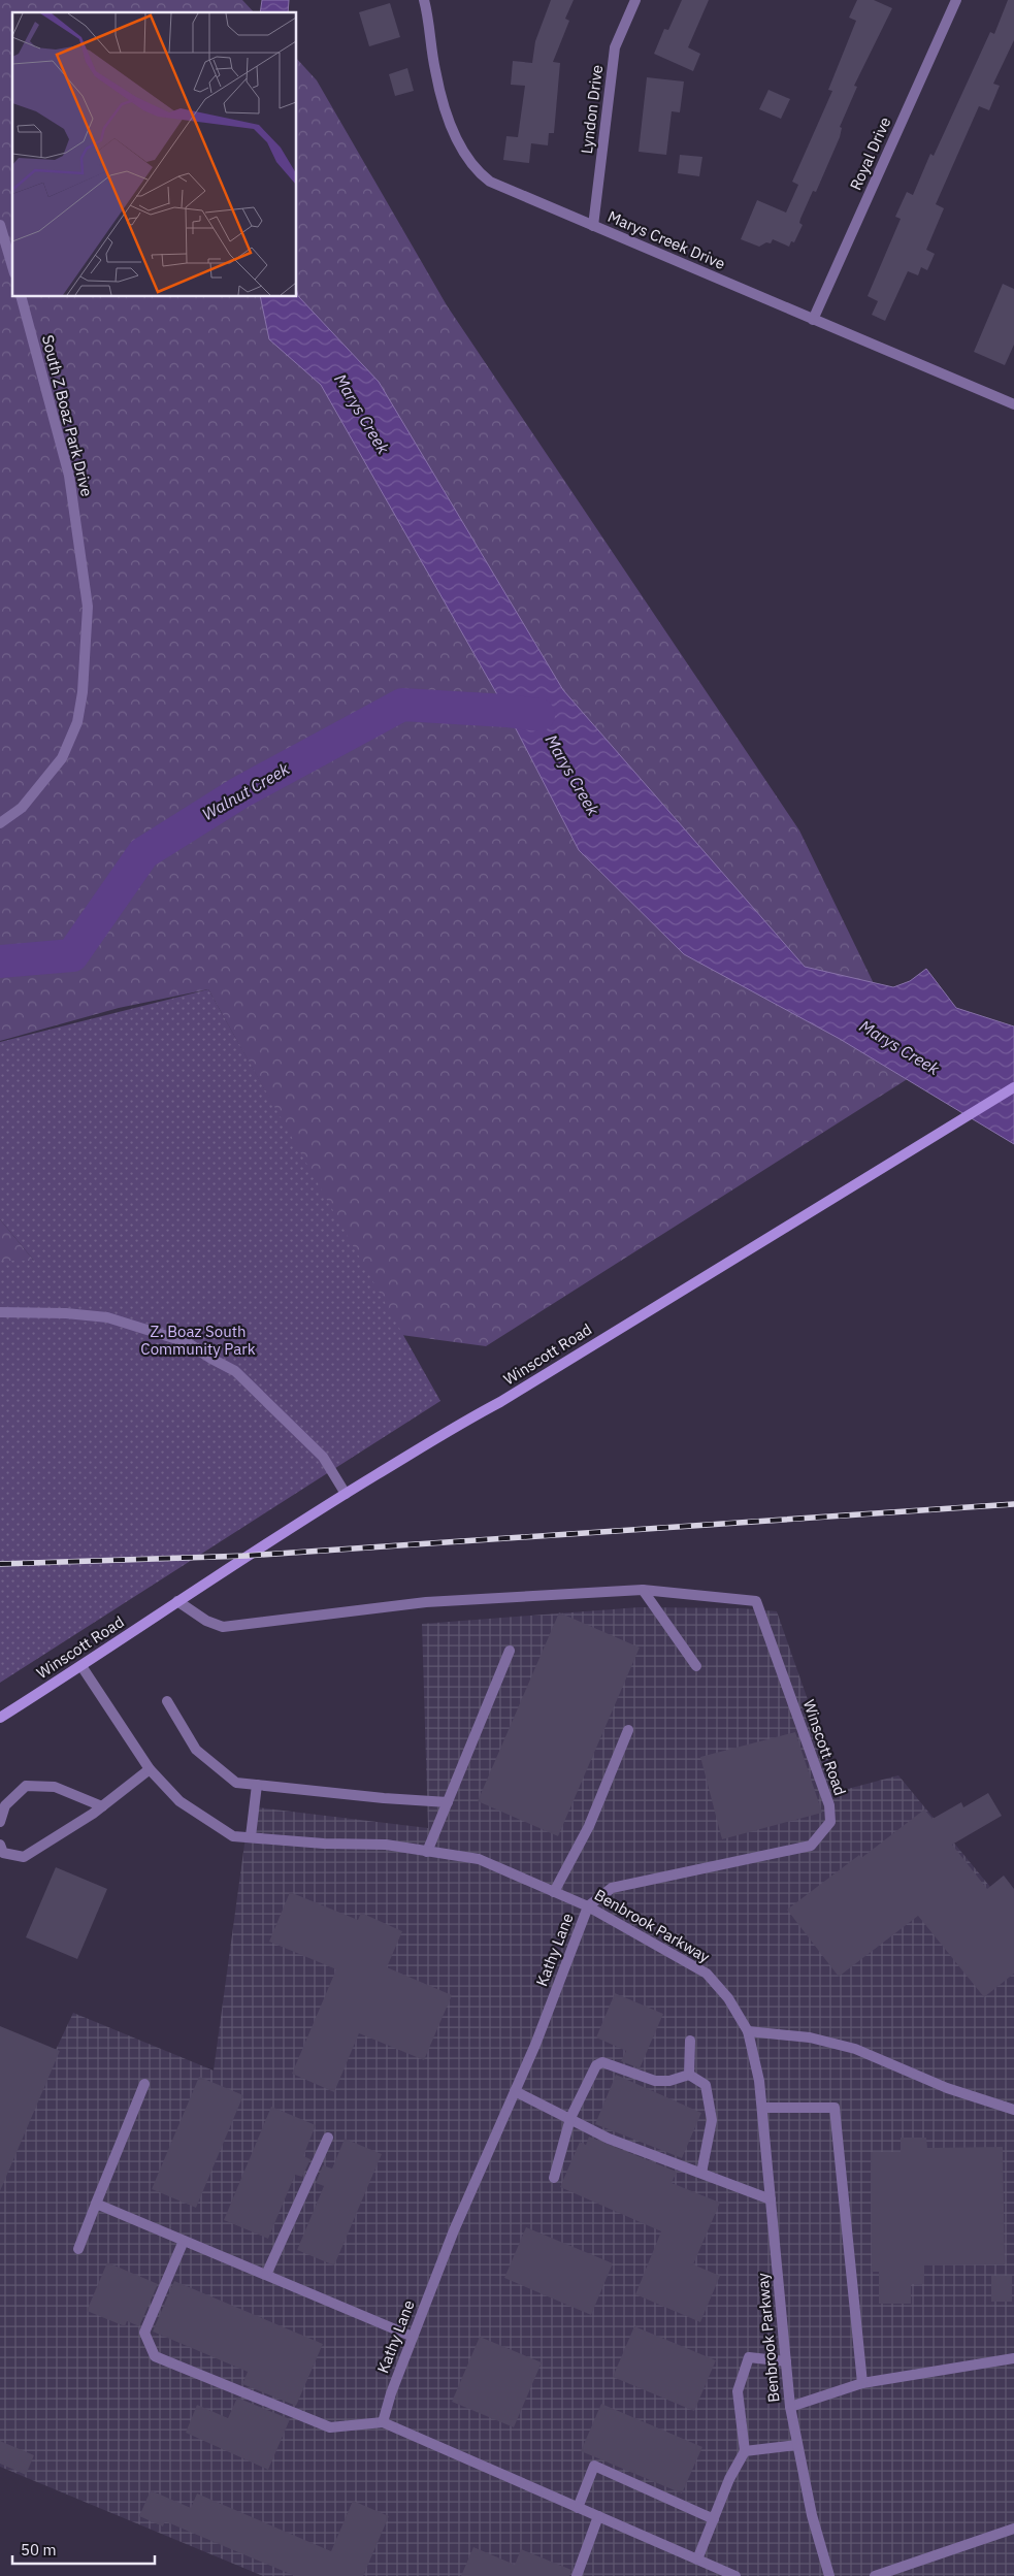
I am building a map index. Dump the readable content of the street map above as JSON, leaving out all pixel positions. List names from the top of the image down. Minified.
{"streets":{"main road":["Winscott Road"],"street":["Lyndon Drive","Royal Drive","Marys Creek Drive","South Z Boaz Park Drive","Benbrook Parkway","Kathy Lane"]},"crossings":[["Lyndon Drive","Marys Creek Drive"],["Royal Drive","Marys Creek Drive"],["Winscott Road","Benbrook Parkway"],["Winscott Road","Kathy Lane"],["Benbrook Parkway","Kathy Lane"]],"water":["Marys Creek","Walnut Creek"],"parks":["Z. Boaz South Community Park"],"scale_bar":"50 m"}
